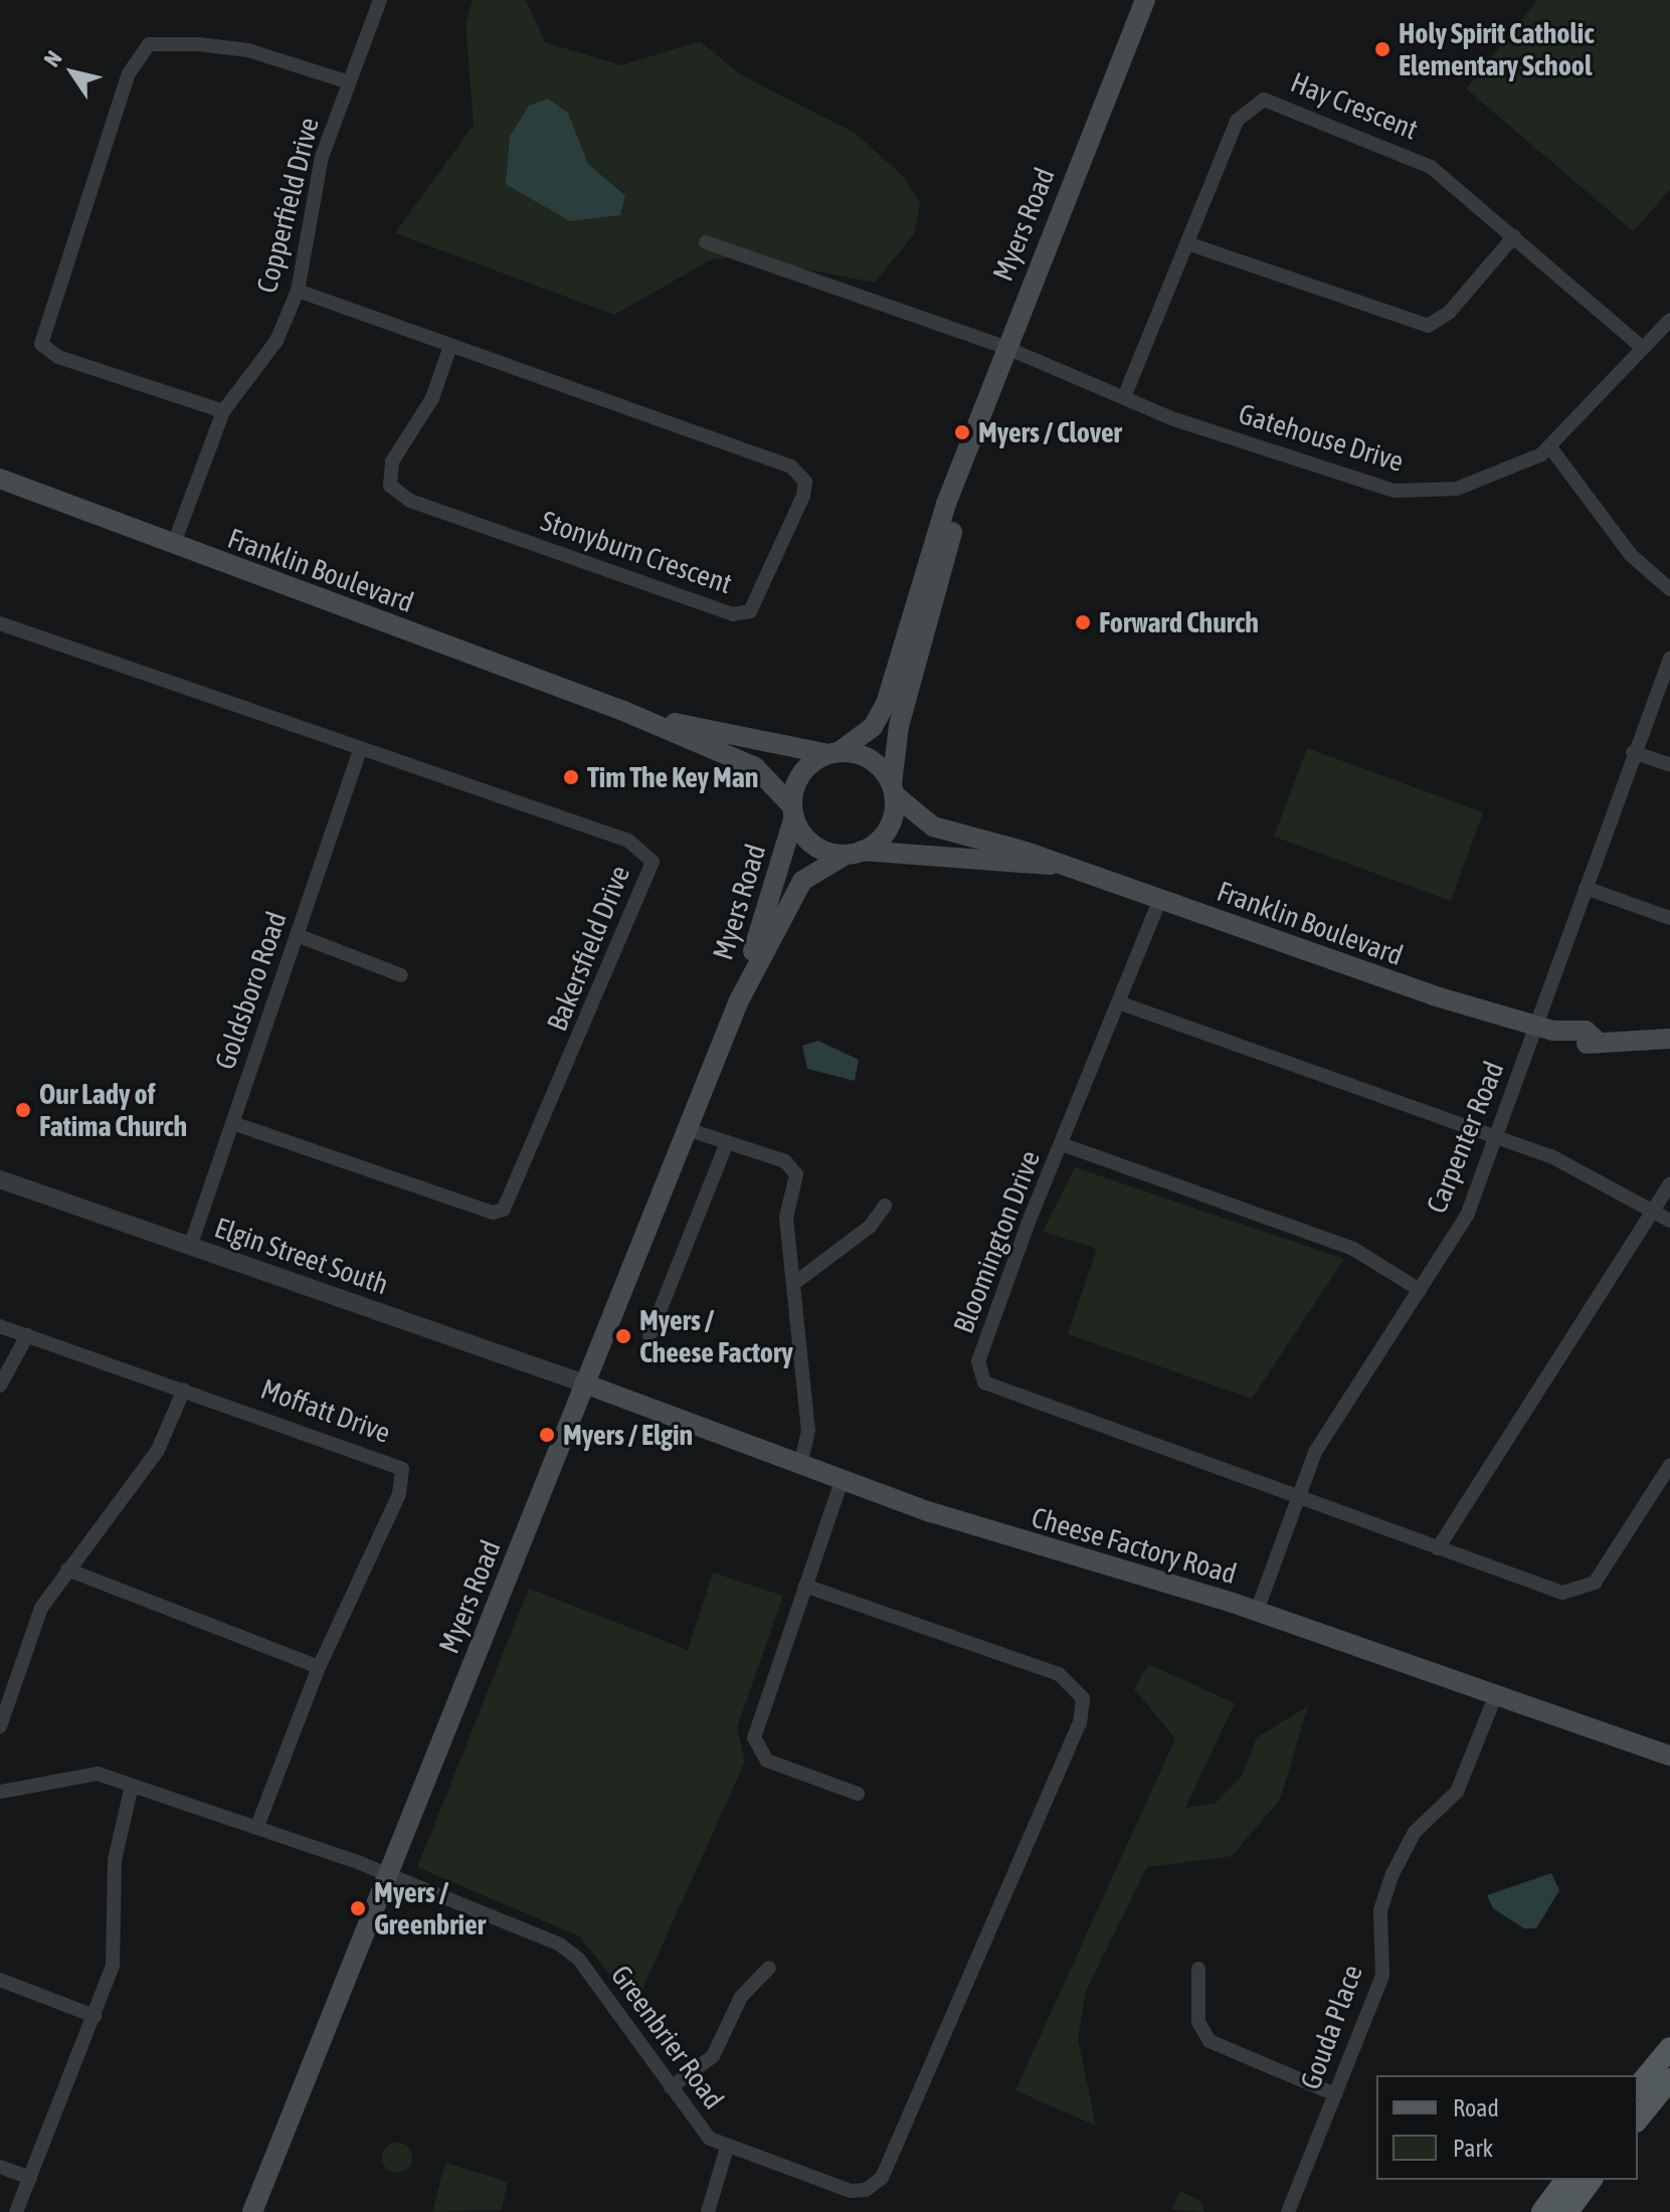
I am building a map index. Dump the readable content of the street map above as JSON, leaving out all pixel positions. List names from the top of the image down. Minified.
{"streets":{"main road":["Myers Road","Franklin Boulevard","Cheese Factory Road"],"street":["Hay Crescent","Copperfield Drive","Gatehouse Drive","Stonyburn Crescent","Bakersfield Drive","Goldsboro Road","Carpenter Road","Bloomington Drive","Elgin Street South","Moffatt Drive","Gouda Place","Greenbrier Road"]},"crossings":[["Hay Crescent","Gatehouse Drive"],["Copperfield Drive","Stonyburn Crescent"],["Copperfield Drive","Franklin Boulevard"],["Myers Road","Gatehouse Drive"],["Myers Road","Franklin Boulevard"],["Myers Road","Elgin Street South"],["Myers Road","Cheese Factory Road"],["Myers Road","Greenbrier Road"],["Franklin Boulevard","Carpenter Road"],["Franklin Boulevard","Bloomington Drive"],["Bakersfield Drive","Goldsboro Road"],["Goldsboro Road","Elgin Street South"],["Carpenter Road","Bloomington Drive"],["Carpenter Road","Cheese Factory Road"],["Elgin Street South","Cheese Factory Road"],["Moffatt Drive","Greenbrier Road"],["Cheese Factory Road","Gouda Place"]],"places":["Holy Spirit Catholic Elementary School","Myers / Clover","Forward Church","Tim The Key Man","Our Lady of Fatima Church","Myers / Cheese Factory","Myers / Elgin","Myers / Greenbrier"],"legend":["Road","Park"],"north":"top left"}
